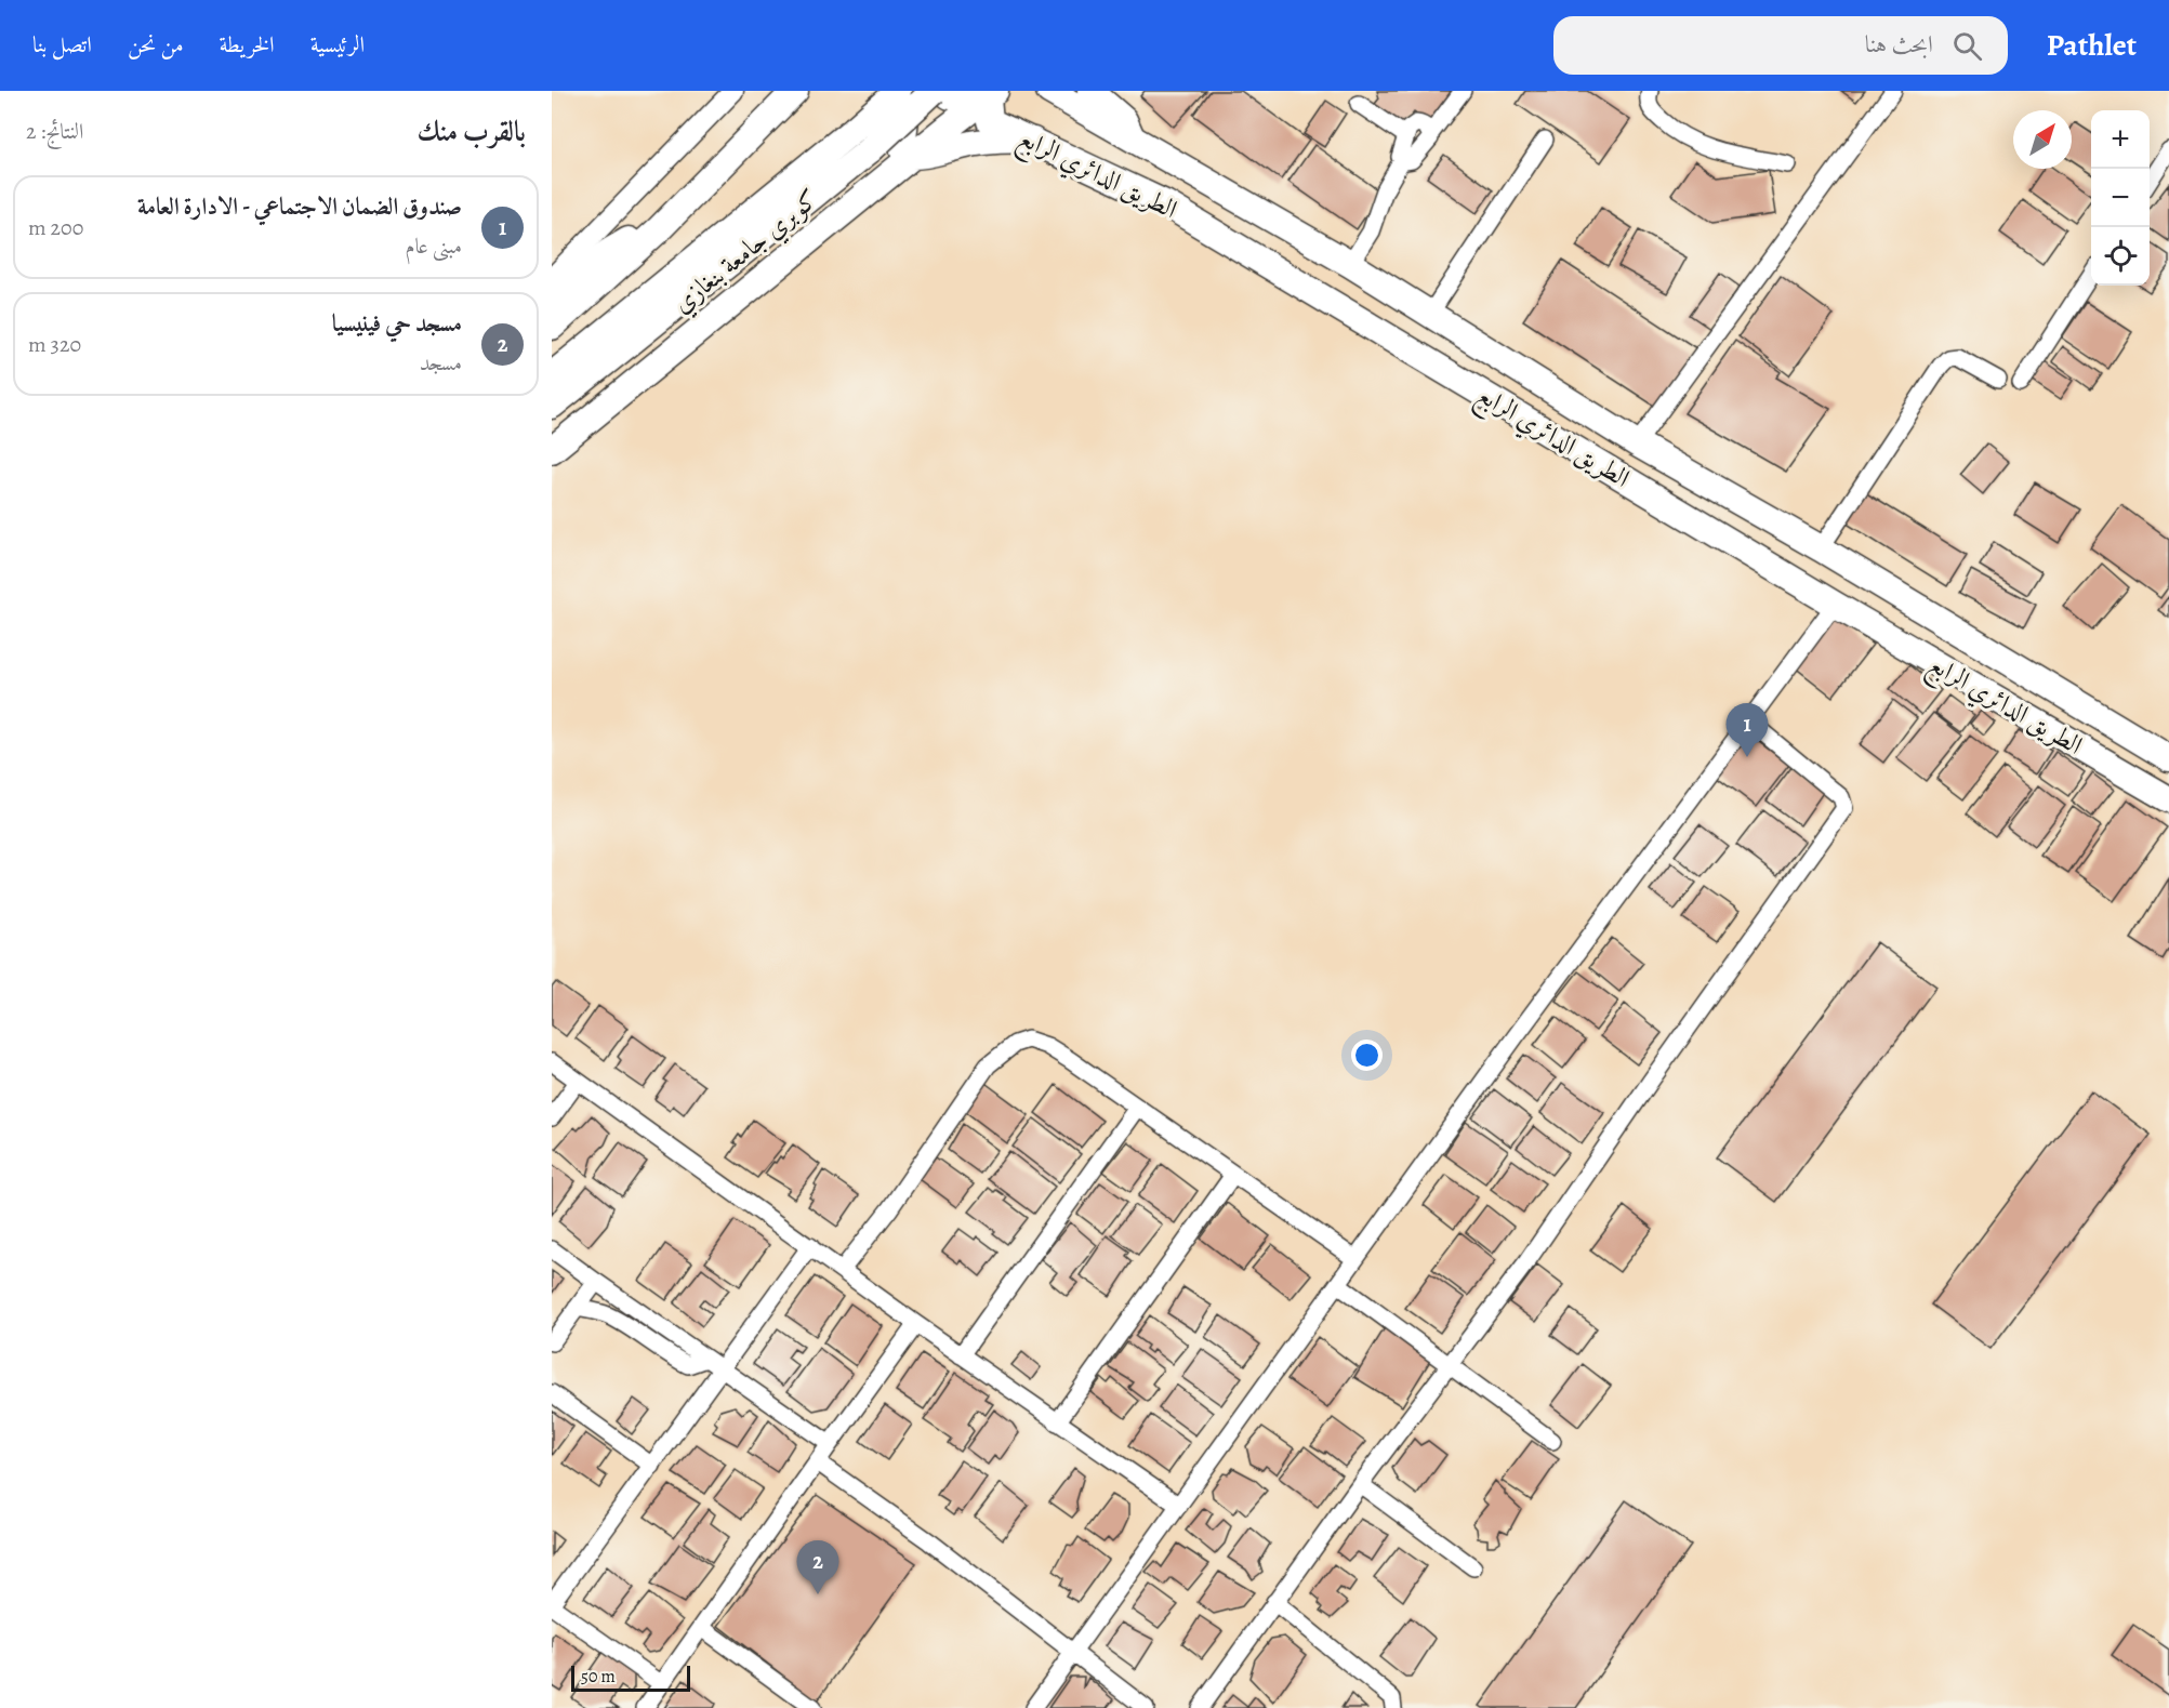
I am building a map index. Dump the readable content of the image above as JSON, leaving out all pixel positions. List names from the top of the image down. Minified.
{"streets":{"main road":["الطريق الدائري الرابع","كوبري جامعة بنغازي"]},"scale_bar":"50 m","north":"top right","page":{"header":"Pathlet","search":"ابحث هنا","nav":["الرئيسية","الخريطة","من نحن","اتصل بنا"],"heading":["بالقرب منك","النتائج: 2"],"map_buttons":["+","−"],"list":[{"mark":"1","name":"صندوق الضمان الاجتماعي - الادارة العامة","note":"مبنى عام","value":"200 m"},{"mark":"2","name":"مسجد حي فينيسيا","note":"مسجد","value":"320 m"}],"pins":["1","2"],"scale":"50 m"}}
